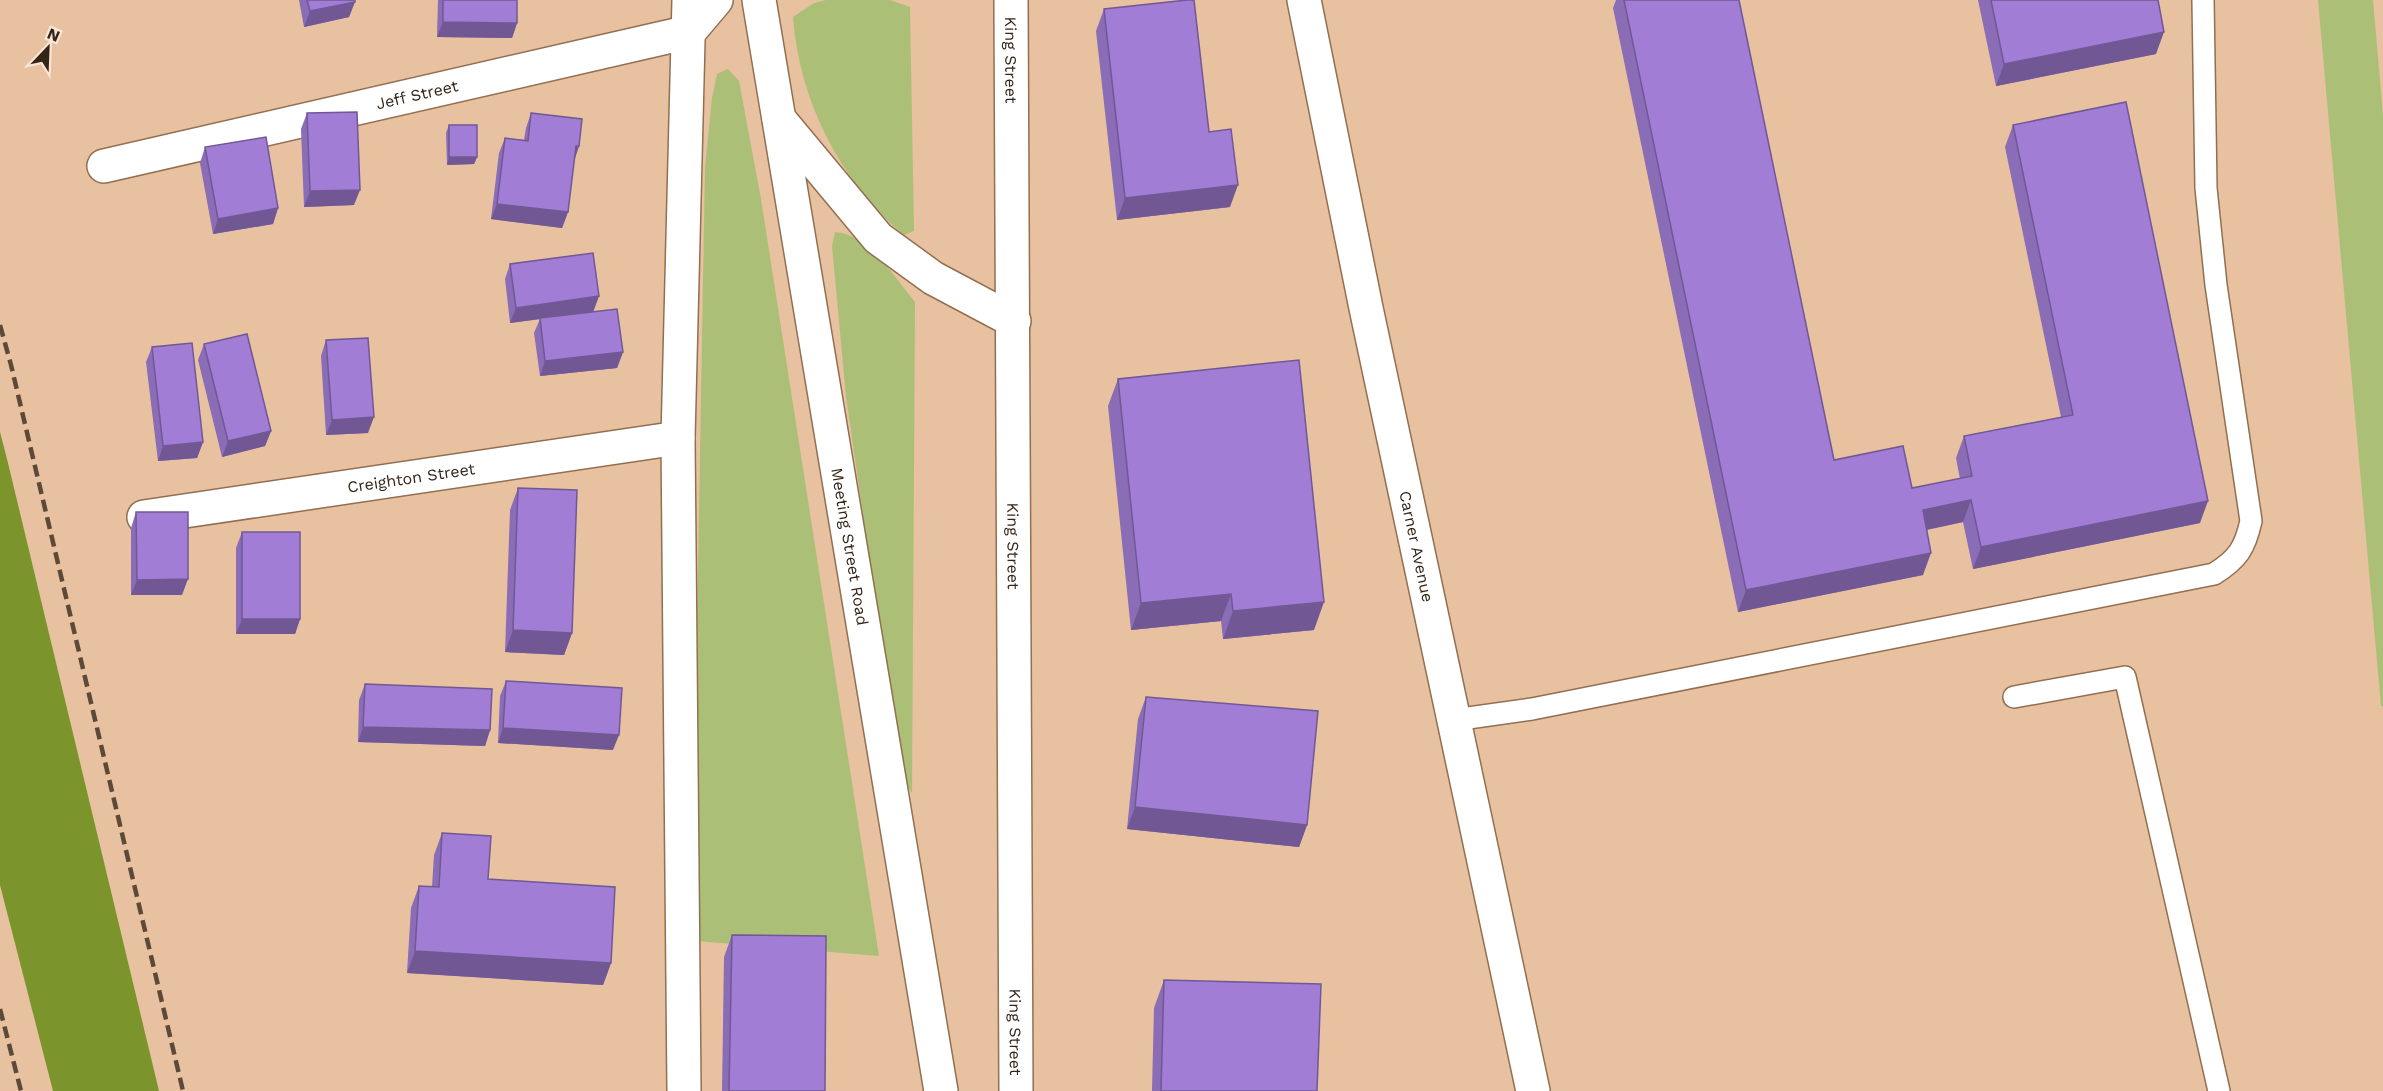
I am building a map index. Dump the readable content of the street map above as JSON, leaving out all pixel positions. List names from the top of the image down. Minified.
{"streets":{"street":["King Street","Jeff Street","Creighton Street","Meeting Street Road","Carner Avenue"]},"north":"top right"}
